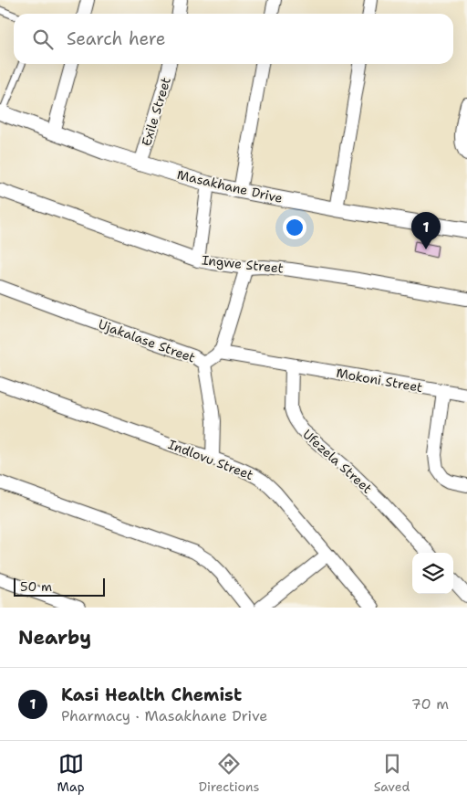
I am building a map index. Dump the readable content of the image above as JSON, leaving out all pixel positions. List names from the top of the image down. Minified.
{"streets":{"street":["Exile Street","Masakhane Drive","Ingwe Street","Ujakalase Street","Mokoni Street","Indlovu Street","Ufezela Street"]},"crossings":[["Exile Street","Masakhane Drive"],["Ujakalase Street","Indlovu Street"],["Mokoni Street","Ufezela Street"]],"scale_bar":"50 m","page":{"search":"Search here","pins":"1","scale":"50 m","heading":"Nearby","list":[{"mark":"1","name":"Kasi Health Chemist","note":"Pharmacy · Masakhane Drive","value":"70 m"}],"nav":["Map","Directions","Saved"]}}
